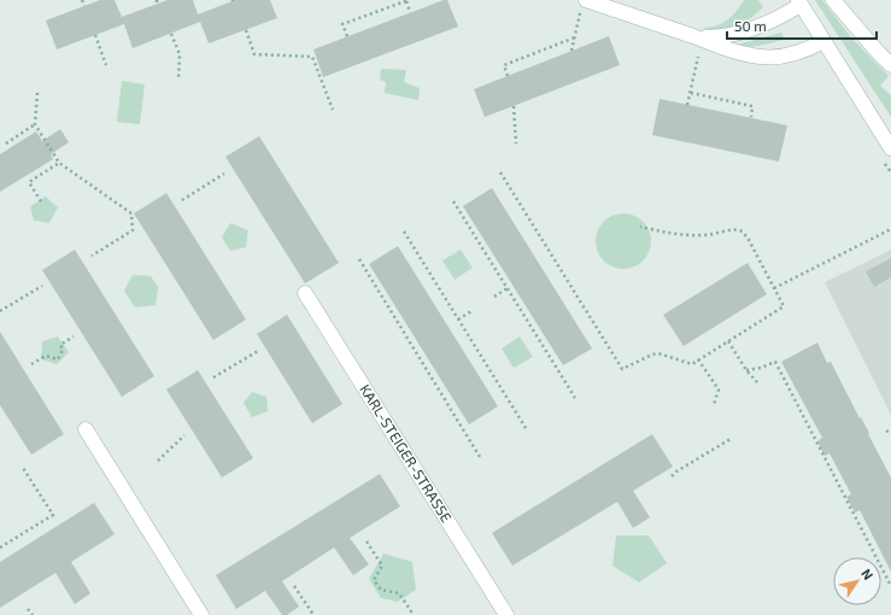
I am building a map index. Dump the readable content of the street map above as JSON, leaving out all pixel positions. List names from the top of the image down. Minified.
{"streets":{"street":["KARL-STEIGER-STRASSE"]},"scale_bar":"50 m","north":"top right"}
